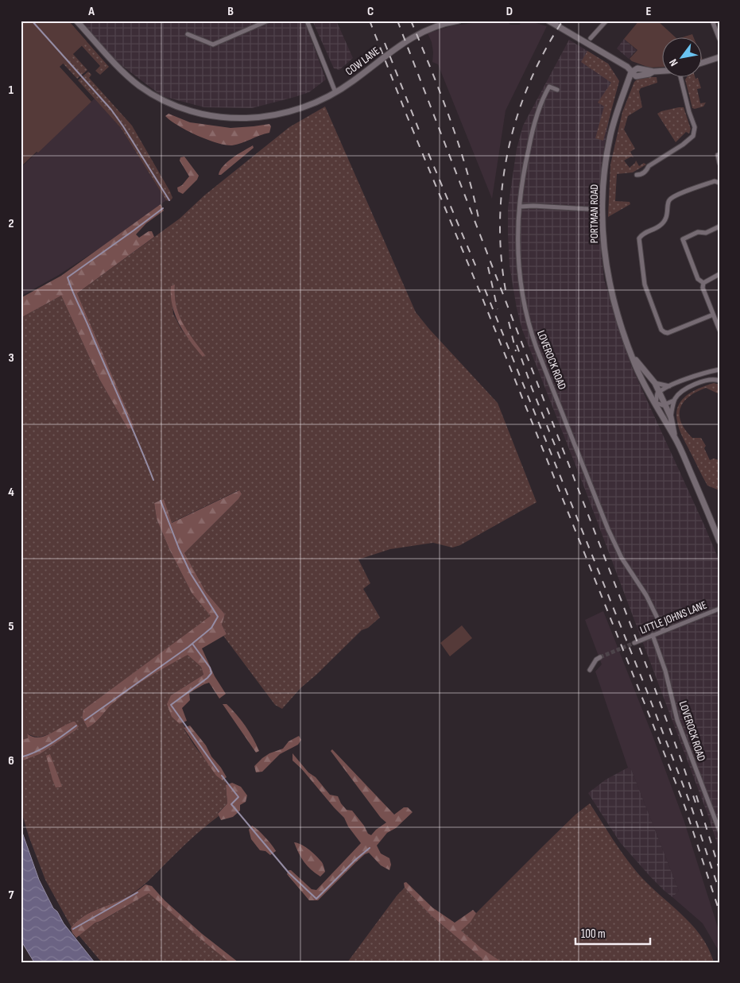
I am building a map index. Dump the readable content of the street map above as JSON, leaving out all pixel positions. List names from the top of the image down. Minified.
{"streets":{"street":["COW LANE","PORTMAN ROAD","LOVEROCK ROAD","LITTLE JOHNS LANE"]},"crossings":[["LOVEROCK ROAD","LITTLE JOHNS LANE"]],"scale_bar":"100 m","north":"bottom left","grid":{"columns":["A","B","C","D","E"],"rows":["1","2","3","4","5","6","7"]}}
